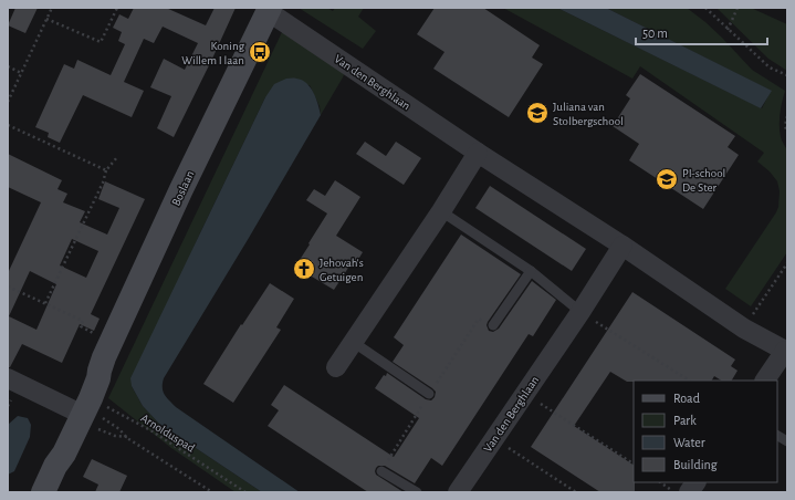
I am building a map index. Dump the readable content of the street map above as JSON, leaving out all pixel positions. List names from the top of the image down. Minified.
{"streets":{"street":["Van den Berghlaan","Boslaan"],"path":["Arnolduspad"]},"crossings":[["Van den Berghlaan","Boslaan"],["Boslaan","Arnolduspad"]],"places":{"bus stop":["Koning Willem I laan"],"school or university":["Juliana van Stolbergschool","PI-school De Ster"],"church":["Jehovah's Getuigen"]},"legend":["Road","Park","Water","Building"],"scale_bar":"50 m"}
